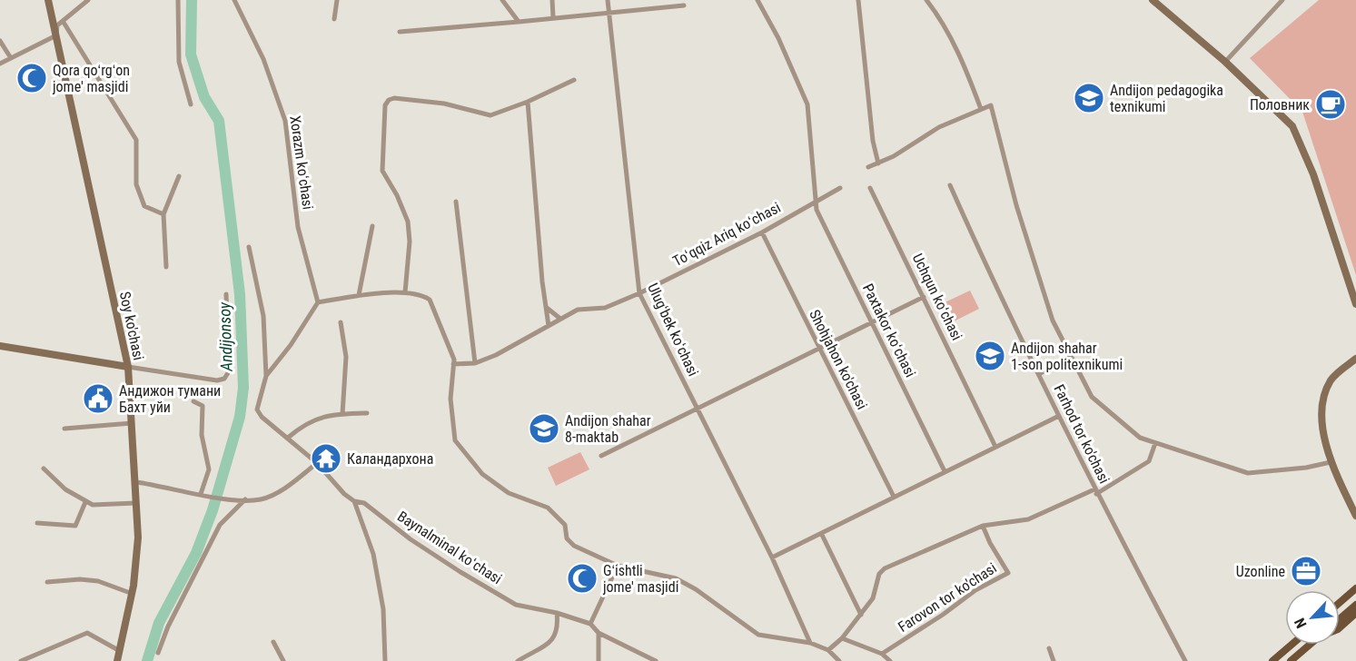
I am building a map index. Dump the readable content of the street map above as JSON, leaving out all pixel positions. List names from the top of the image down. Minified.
{"streets":{"main road":["Soy ko'chasi"],"street":["Xorazm koʻchasi","Toʻqqiz Ariq koʻchasi","Uchqun koʻchasi","Ulugʻbek koʻchasi","Paxtakor koʻchasi","Shohjahon ko'chasi","Farhod tor ko'chasi","Baynalminal koʻchasi","Farovon tor ko'chasi"]},"crossings":[["Toʻqqiz Ariq koʻchasi","Ulugʻbek koʻchasi"],["Toʻqqiz Ariq koʻchasi","Paxtakor koʻchasi"],["Toʻqqiz Ariq koʻchasi","Shohjahon ko'chasi"]],"water":["Andijonsoy"],"places":{"mosque":["Qora qoʻrgʻon jome' masjidi","Gʻishtli jome' masjidi"],"school or university":["Andijon pedagogika texnikumi","Andijon shahar 1-son politexnikumi","Andijon shahar 8-maktab"],"cafe":["Половник"],"public building":["Андижон тумани Бахт уйи"],"temple":["Каландархона"],"office":["Uzonline"]},"north":"bottom left"}
